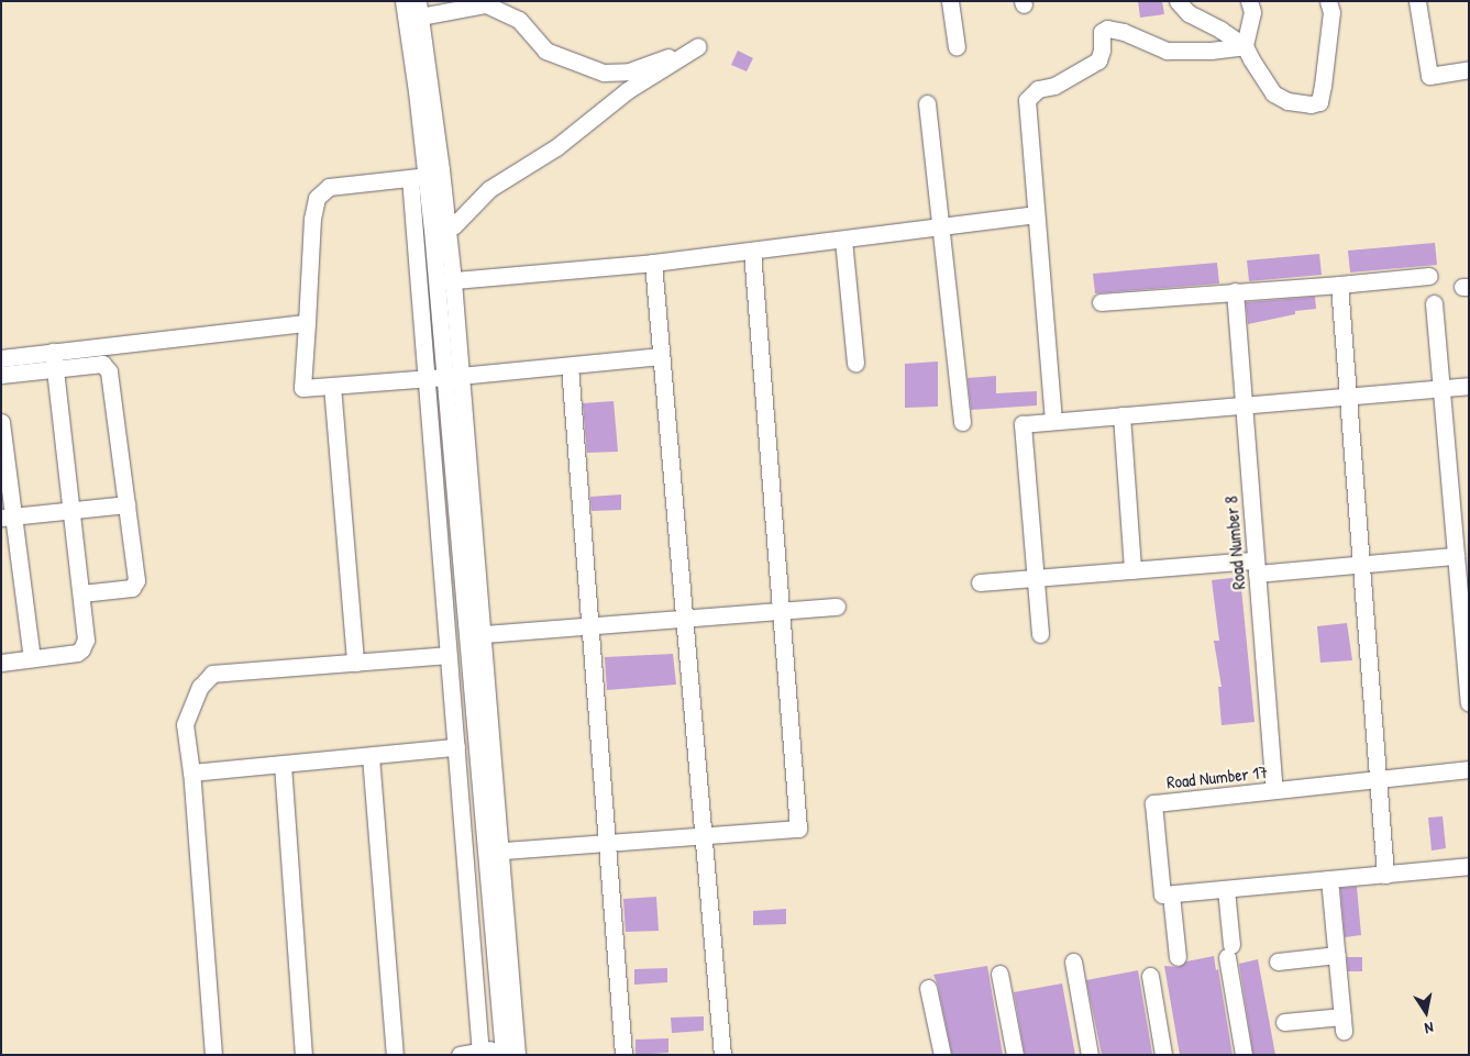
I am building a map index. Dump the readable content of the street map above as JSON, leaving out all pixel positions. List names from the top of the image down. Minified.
{"streets":{"street":["Road Number 8","Road Number 17"]},"crossings":[["Road Number 8","Road Number 17"]],"north":"bottom"}
